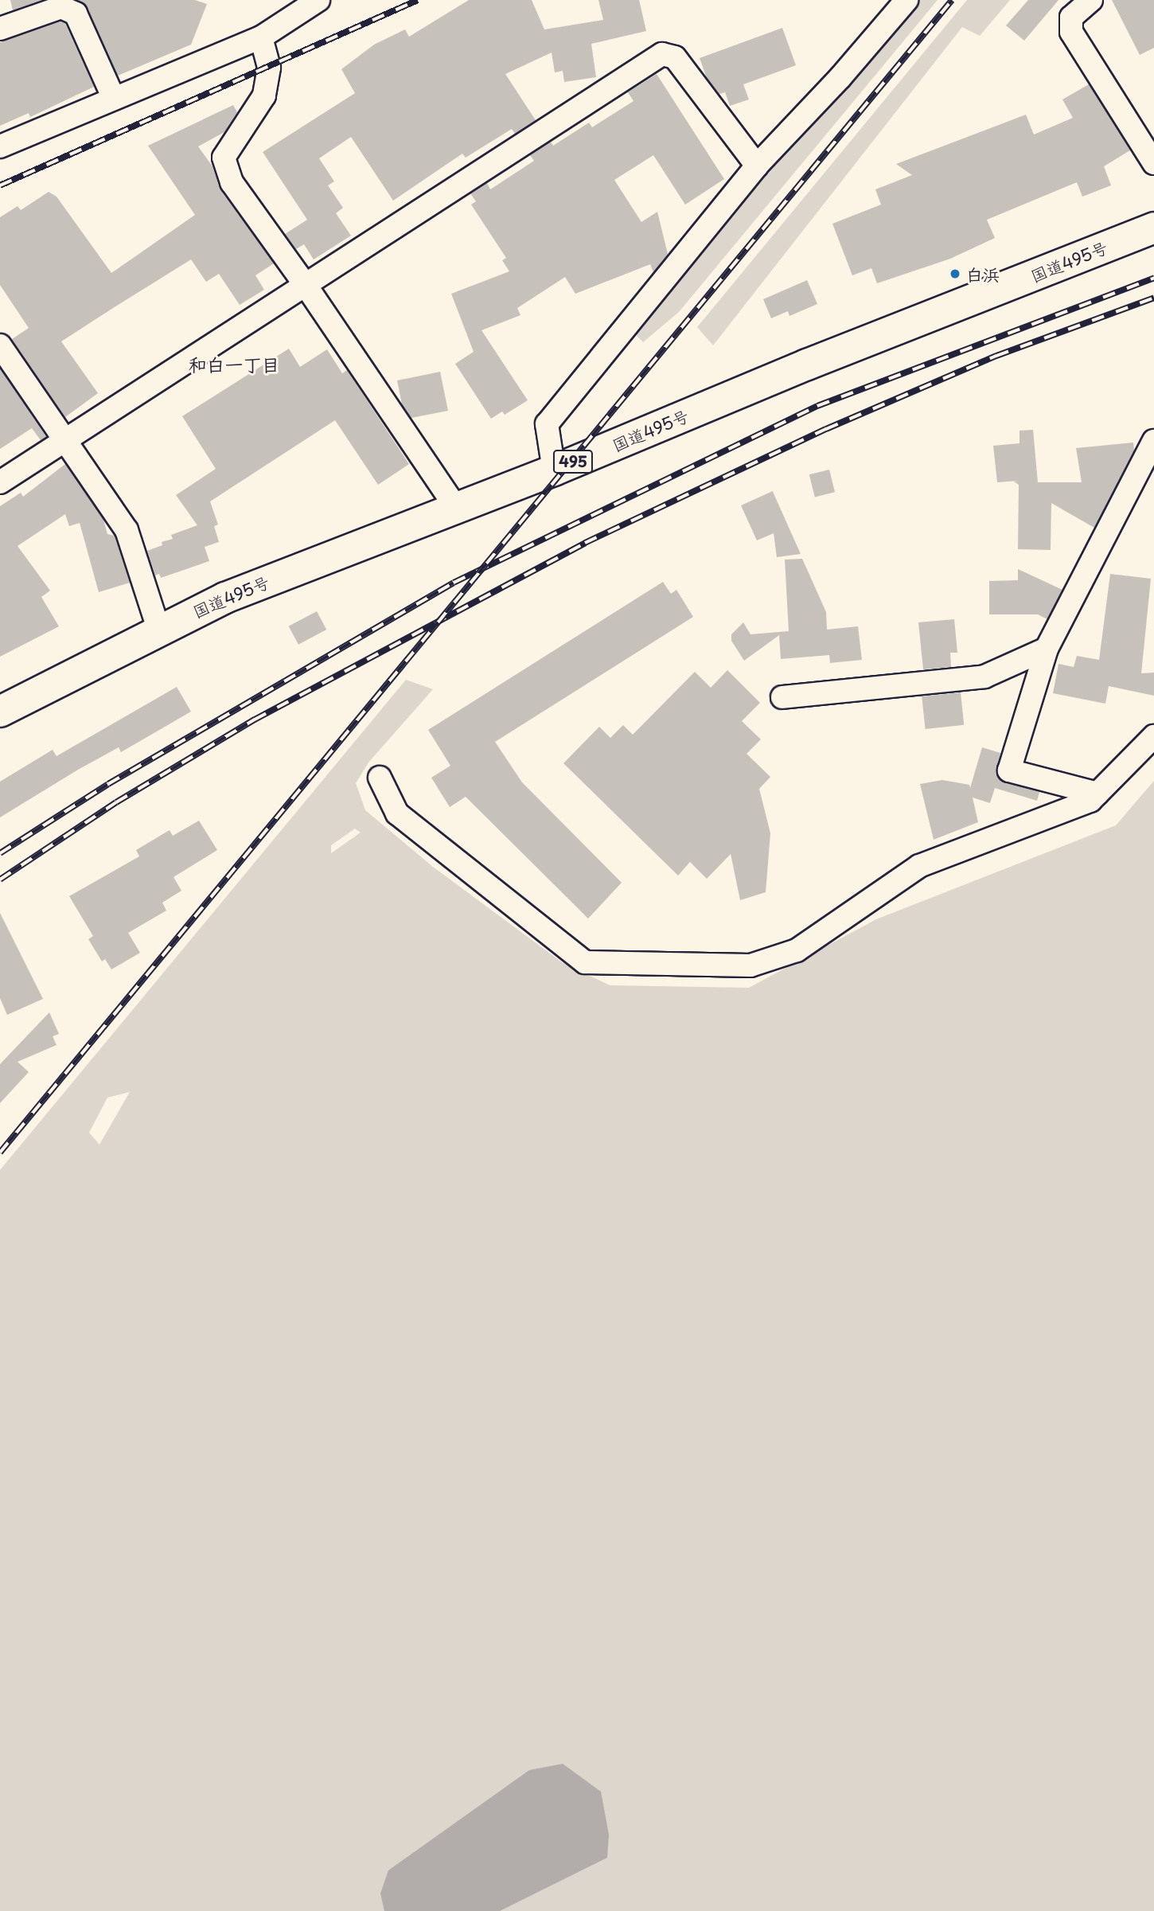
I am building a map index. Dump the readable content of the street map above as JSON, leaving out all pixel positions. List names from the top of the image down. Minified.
{"streets":{"highway":["国道495号","495"]},"districts":["和白一丁目"],"places":["白浜"]}
